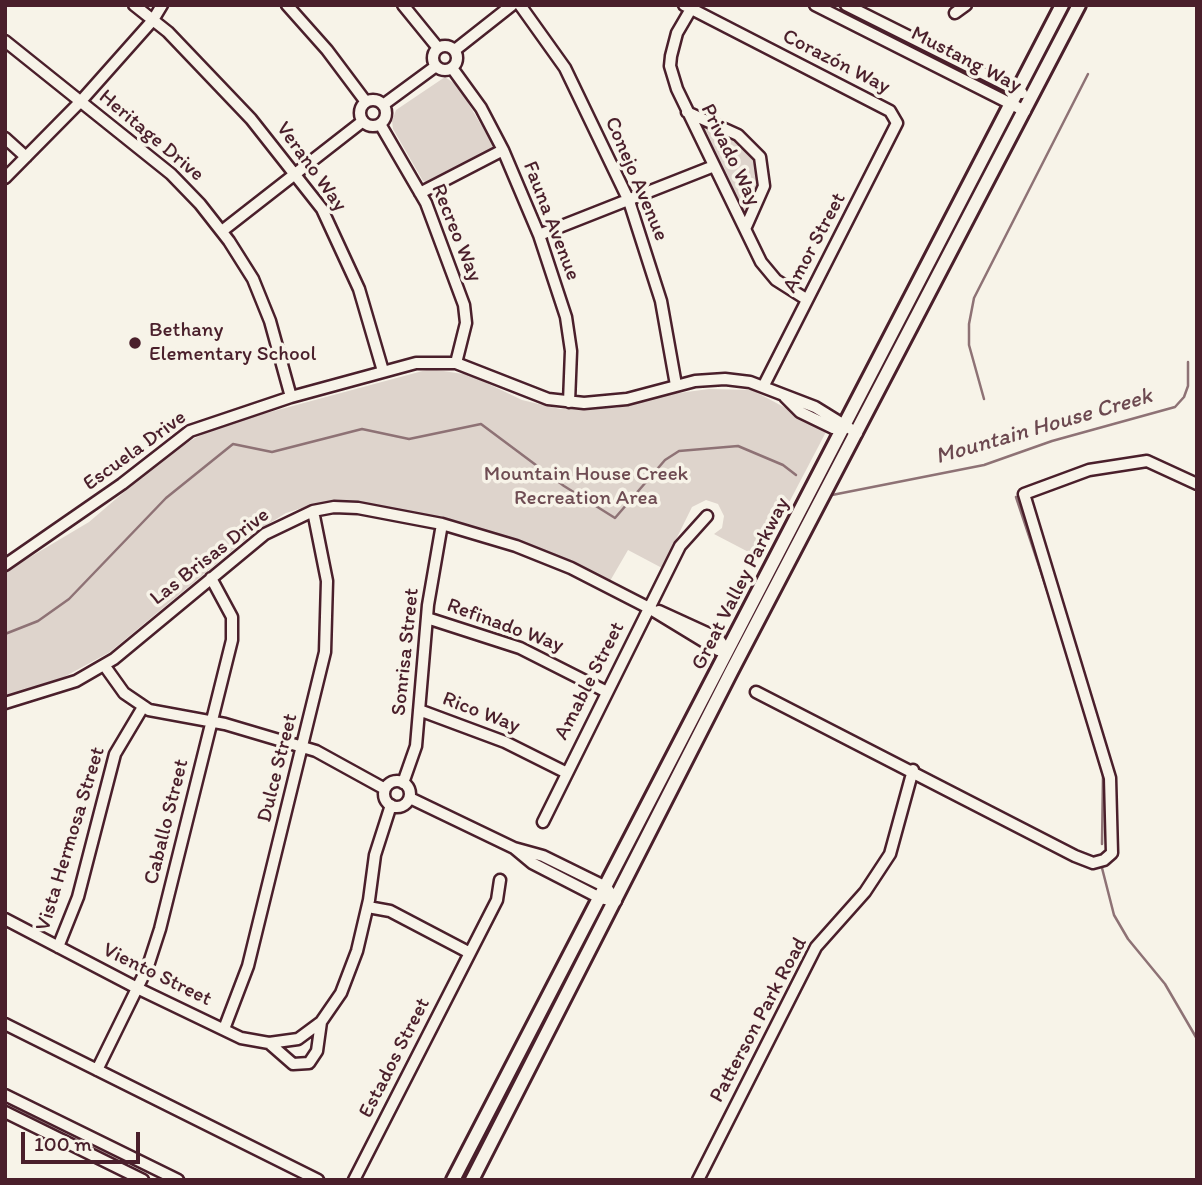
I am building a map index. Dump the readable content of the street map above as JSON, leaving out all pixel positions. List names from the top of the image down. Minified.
{"streets":{"main road":["Great Valley Parkway"],"street":["Mustang Way","Corazón Way","Heritage Drive","Privado Way","Verano Way","Conejo Avenue","Fauna Avenue","Recreo Way","Amor Street","Escuela Drive","Las Brisas Drive","Refinado Way","Sonrisa Street","Amable Street","Rico Way","Dulce Street","Caballo Street","Vista Hermosa Street","Viento Street","Patterson Park Road","Estados Street"]},"crossings":[["Mustang Way","Great Valley Parkway"],["Corazón Way","Privado Way"],["Corazón Way","Amor Street"],["Heritage Drive","Escuela Drive"],["Privado Way","Amor Street"],["Verano Way","Escuela Drive"],["Conejo Avenue","Escuela Drive"],["Fauna Avenue","Escuela Drive"],["Recreo Way","Escuela Drive"],["Amor Street","Escuela Drive"],["Escuela Drive","Great Valley Parkway"],["Las Brisas Drive","Great Valley Parkway"],["Las Brisas Drive","Sonrisa Street"],["Las Brisas Drive","Amable Street"],["Las Brisas Drive","Dulce Street"],["Las Brisas Drive","Caballo Street"],["Refinado Way","Sonrisa Street"],["Refinado Way","Amable Street"],["Sonrisa Street","Rico Way"],["Amable Street","Rico Way"],["Dulce Street","Viento Street"],["Caballo Street","Viento Street"],["Vista Hermosa Street","Viento Street"]],"water":["Mountain House Creek"],"parks":["Mountain House Creek Recreation Area"],"places":["Bethany Elementary School"],"scale_bar":"100 m"}
